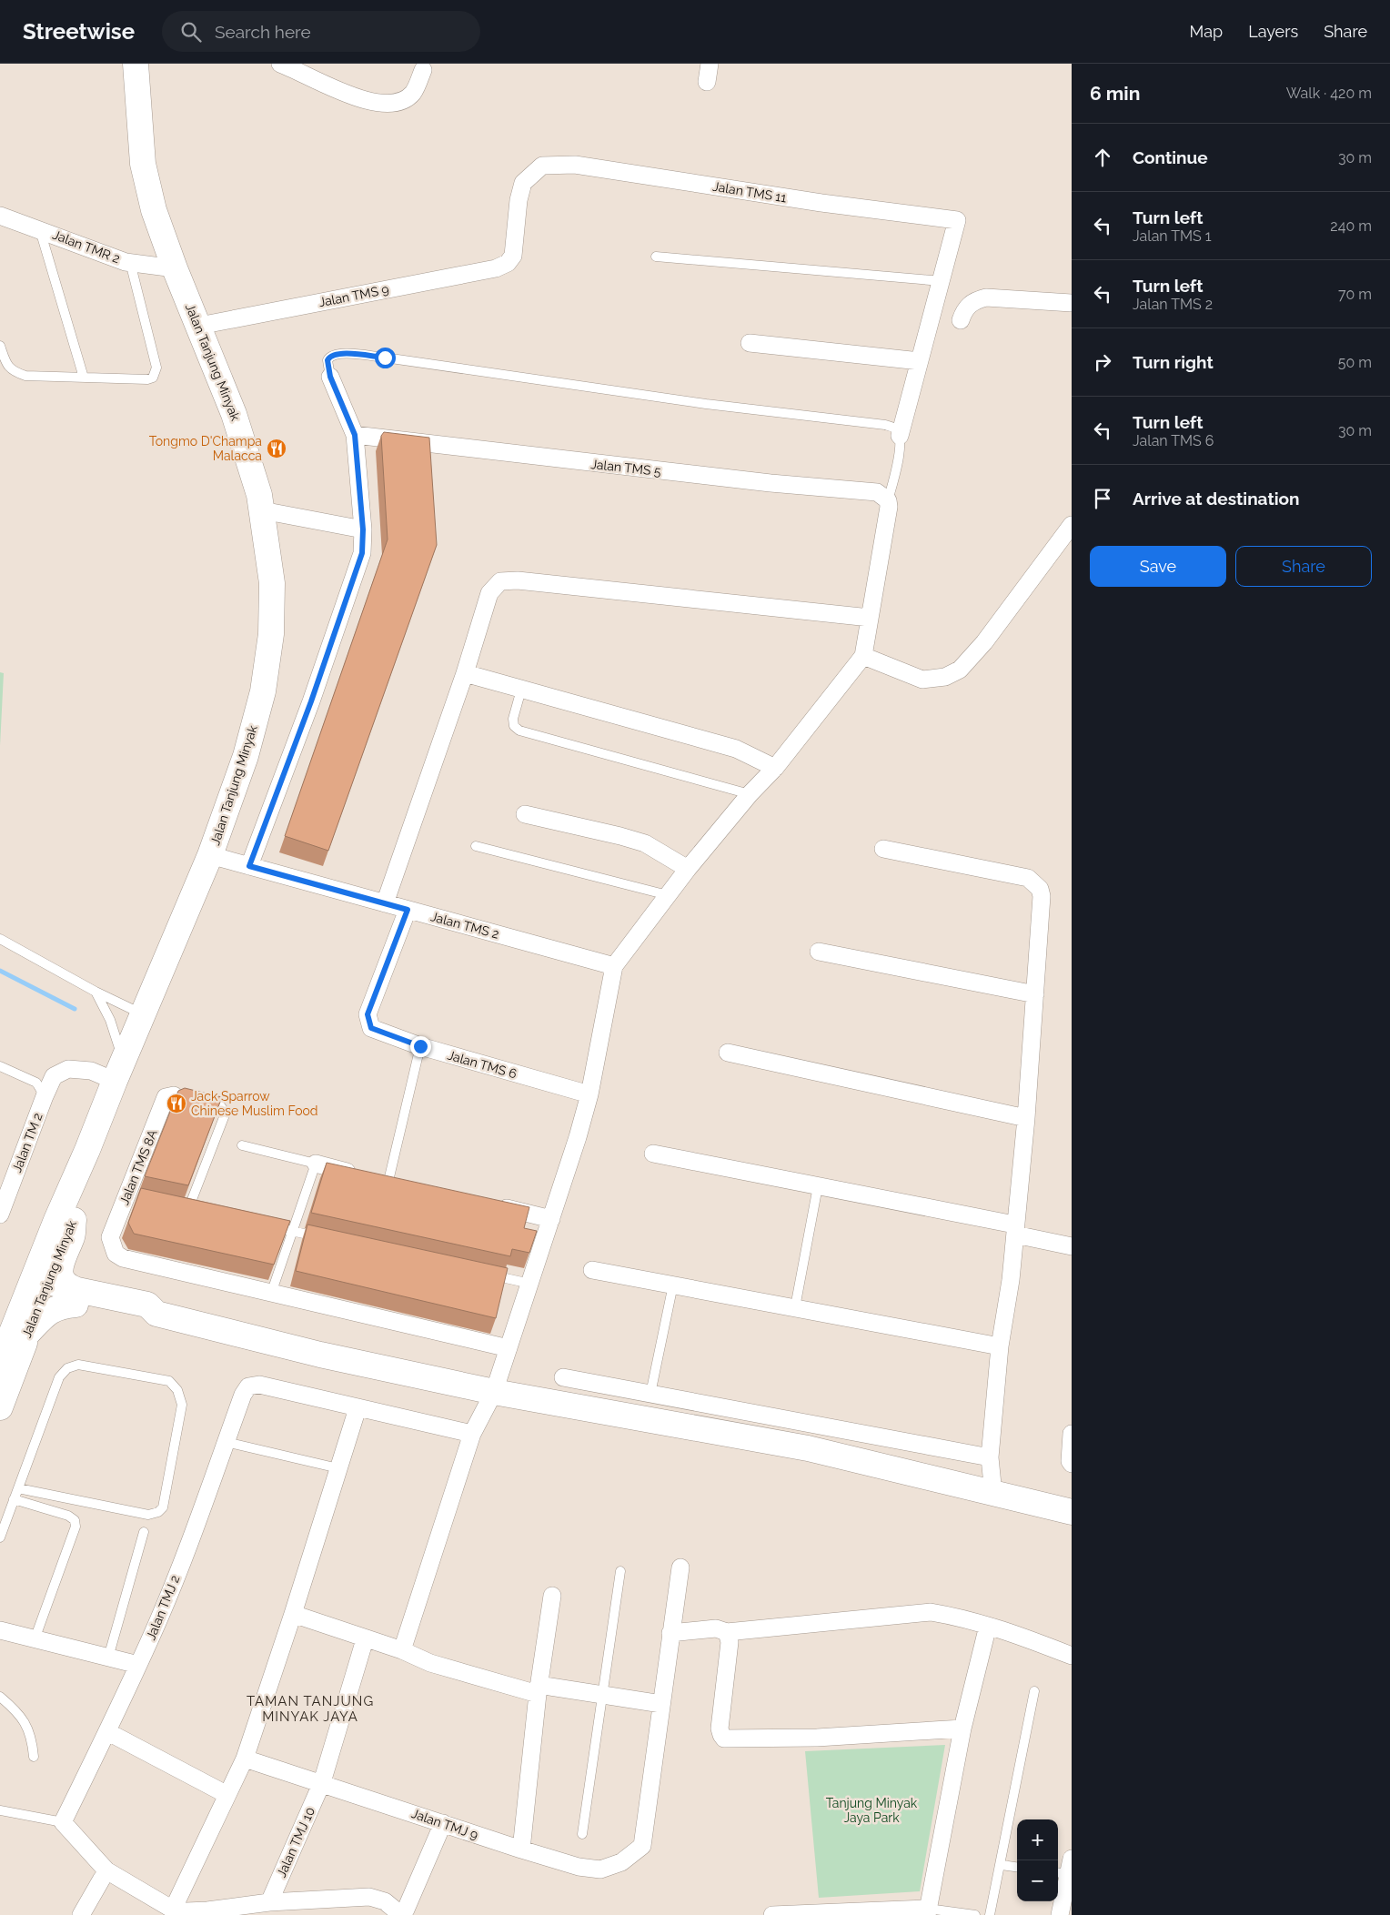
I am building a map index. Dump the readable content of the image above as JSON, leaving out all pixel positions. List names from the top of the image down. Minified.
{"streets":{"main road":["Jalan Tanjung Minyak"],"street":["Jalan TMS 11","Jalan TMR 2","Jalan TMS 9","Jalan TMS 5","Jalan TMS 2","Jalan TMS 6","Jalan TM 2","Jalan TMS 8A","Jalan TMJ 2","Jalan TMJ 9","Jalan TMJ 10"]},"crossings":[["Jalan TMS 11","Jalan TMS 9"],["Jalan TMR 2","Jalan Tanjung Minyak"],["Jalan TMS 9","Jalan Tanjung Minyak"],["Jalan Tanjung Minyak","Jalan TMS 2"],["Jalan Tanjung Minyak","Jalan TM 2"],["Jalan TMS 2","Jalan TMS 6"],["Jalan TMJ 9","Jalan TMJ 10"]],"districts":["TAMAN TANJUNG MINYAK JAYA"],"parks":["Tanjung Minyak Jaya Park"],"places":{"restaurant":["Tongmo D'Champa Malacca","Jack Sparrow Chinese Muslim Food"]},"page":{"header":"Streetwise","search":"Search here","nav":["Map","Layers","Share"],"heading":["6 min","Walk · 420 m"],"list":[["Continue","30 m"],["Turn left","Jalan TMS 1","240 m"],["Turn left","Jalan TMS 2","70 m"],["Turn right","50 m"],["Turn left","Jalan TMS 6","30 m"],"Arrive at destination"],"buttons":["Save","Share"],"map_buttons":["+","−"]}}
